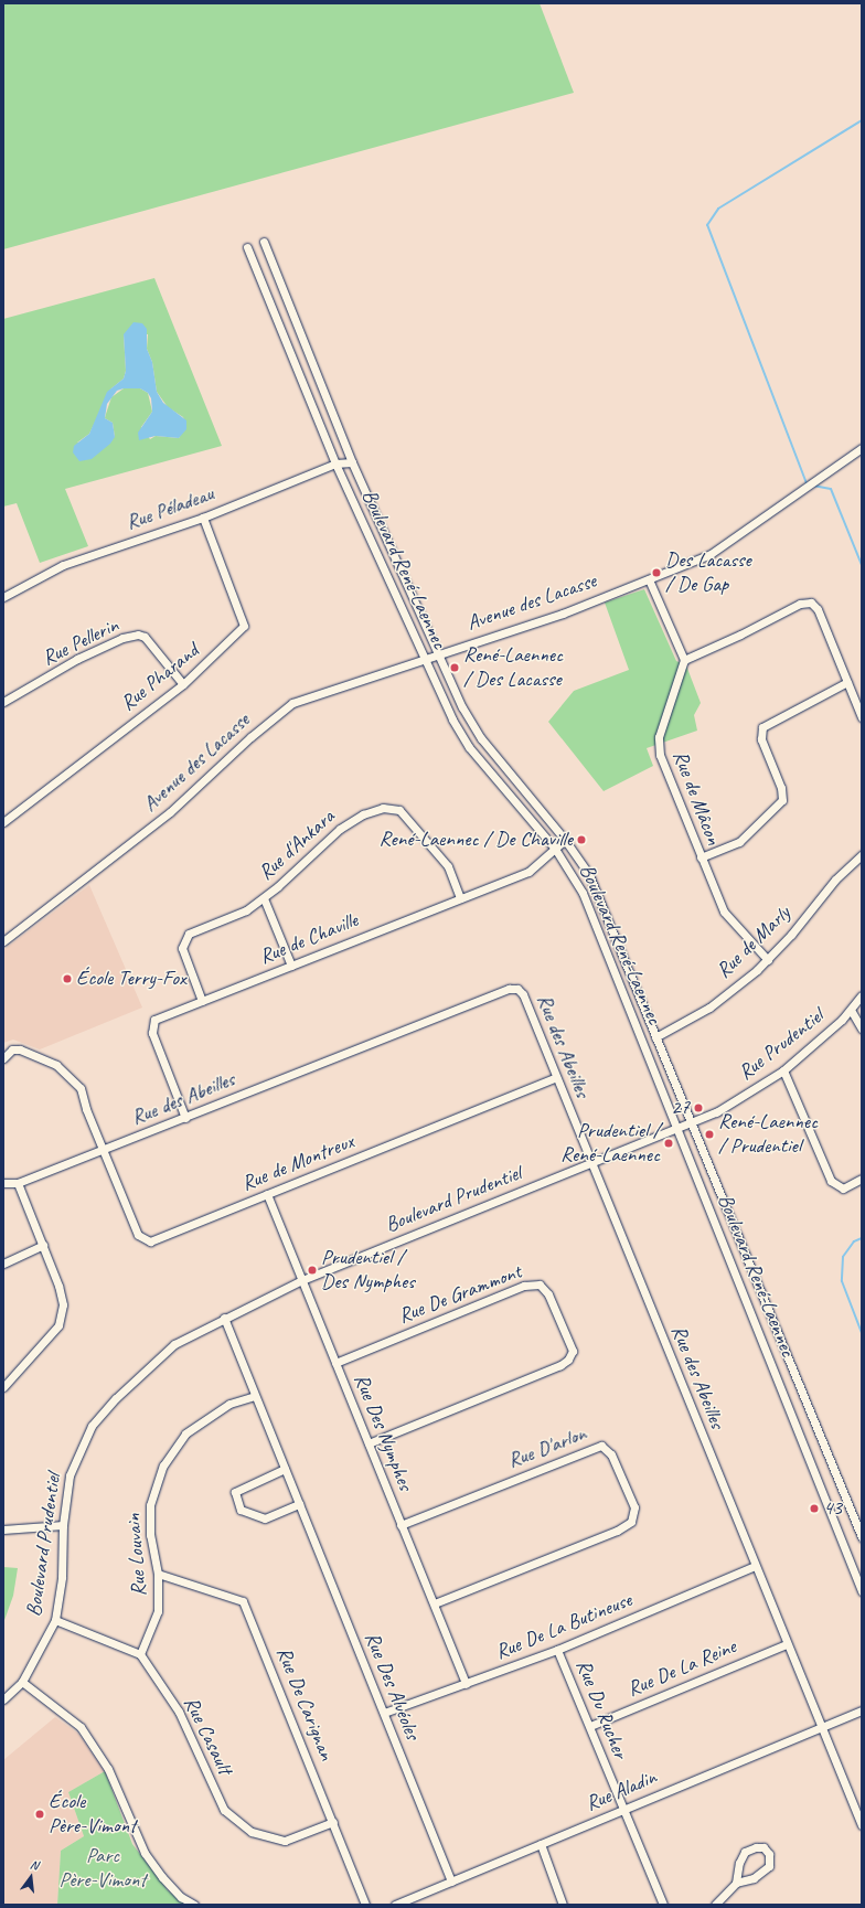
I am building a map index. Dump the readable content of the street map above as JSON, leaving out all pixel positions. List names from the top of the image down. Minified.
{"streets":{"street":["Rue Péladeau","Boulevard René-Laennec","Avenue des Lacasse","Rue Pellerin","Rue Pharand","Rue de Mâcon","Rue d'Ankara","Rue de Chaville","Rue de Marly","Rue Prudentiel","Rue des Abeilles","Rue de Montreux","Boulevard Prudentiel","Rue De Grammont","Rue Des Nymphes","Rue D'arlon","Rue Louvain","Rue De La Butineuse","Rue De La Reine","Rue Des Alvéoles","Rue De Carignan","Rue Du Rucher","Rue Casault","Rue Aladin"]},"crossings":[["Rue Péladeau","Boulevard René-Laennec"],["Rue Péladeau","Rue Pharand"],["Boulevard René-Laennec","Avenue des Lacasse"],["Boulevard René-Laennec","Rue de Chaville"],["Boulevard René-Laennec","Rue de Marly"],["Boulevard René-Laennec","Rue Prudentiel"],["Boulevard René-Laennec","Boulevard Prudentiel"],["Rue Pellerin","Rue Pharand"],["Rue de Mâcon","Rue de Marly"],["Rue d'Ankara","Rue de Chaville"],["Rue de Chaville","Rue des Abeilles"],["Rue Prudentiel","Boulevard Prudentiel"],["Rue des Abeilles","Rue de Montreux"],["Rue des Abeilles","Boulevard Prudentiel"],["Rue des Abeilles","Rue De La Butineuse"],["Rue des Abeilles","Rue De La Reine"],["Rue des Abeilles","Rue Aladin"],["Rue de Montreux","Rue Des Nymphes"],["Boulevard Prudentiel","Rue Des Nymphes"],["Boulevard Prudentiel","Rue Des Alvéoles"],["Rue De Grammont","Rue Des Nymphes"],["Rue Des Nymphes","Rue D'arlon"],["Rue Des Nymphes","Rue De La Butineuse"],["Rue Louvain","Rue Des Alvéoles"],["Rue Louvain","Rue De Carignan"],["Rue Louvain","Rue Casault"],["Rue De La Butineuse","Rue Des Alvéoles"],["Rue De La Butineuse","Rue Du Rucher"],["Rue De La Reine","Rue Du Rucher"],["Rue Des Alvéoles","Rue Aladin"],["Rue De Carignan","Rue Casault"],["Rue Du Rucher","Rue Aladin"]],"parks":["Parc Père-Vimont"],"places":["Des Lacasse / De Gap","René-Laennec / Des Lacasse","René-Laennec / De Chaville","École Terry-Fox","27","René-Laennec / Prudentiel","Prudentiel / René-Laennec","Prudentiel / Des Nymphes","43","École Père-Vimont"],"north":"top"}
